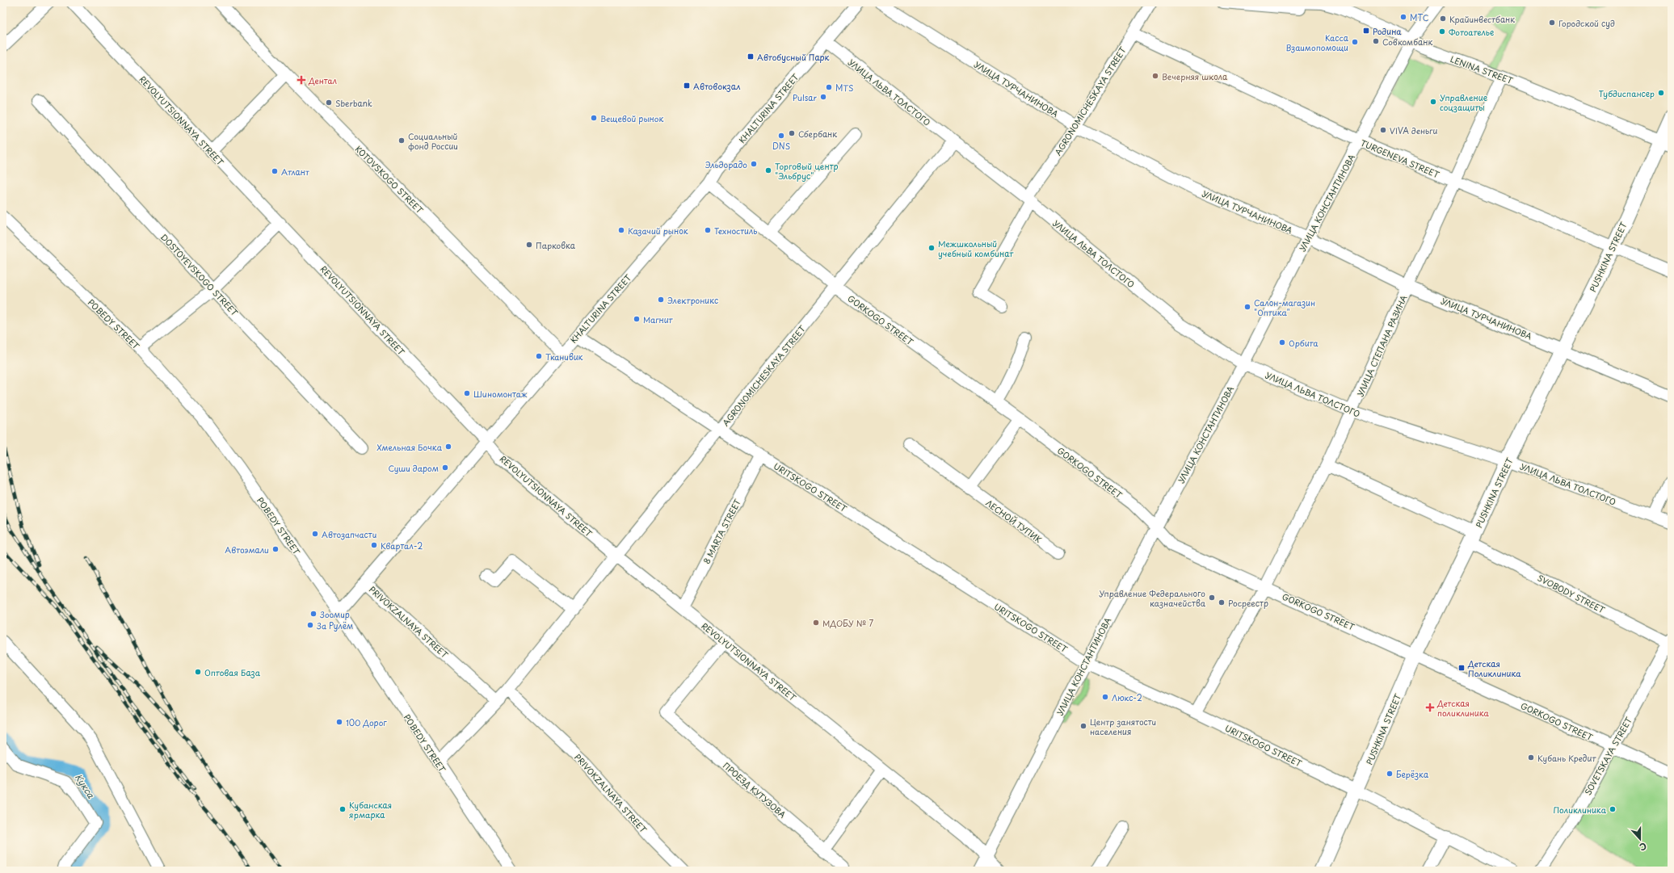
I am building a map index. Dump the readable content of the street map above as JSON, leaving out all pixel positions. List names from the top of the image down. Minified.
{"streets":{"main road":["PUSHKINA STREET"],"street":["LENINA STREET","УЛИЦА ТУРЧАНИНОВА","УЛИЦА ЛЬВА ТОЛСТОГО","AGRONOMICHESKAYA STREET","KHALTURINA STREET","REVOLYUTSIONNAYA STREET","TURGENEVA STREET","KOTOVSKOGO STREET","УЛИЦА КОНСТАНТИНОВА","DOSTOYEVSKOGO STREET","GORKOGO STREET","POBEDY STREET","УЛИЦА СТЕПАНА РАЗИНА","URITSKOGO STREET","ЛЕСНОЙ ТУПИК","8 MARTA STREET","SVOBODY STREET","PRIVOKZALNAYA STREET","SOVETSKAYA STREET","ПРОЕЗД КУТУЗОВА"]},"crossings":[["LENINA STREET","УЛИЦА КОНСТАНТИНОВА"],["LENINA STREET","PUSHKINA STREET"],["LENINA STREET","УЛИЦА СТЕПАНА РАЗИНА"],["УЛИЦА ТУРЧАНИНОВА","AGRONOMICHESKAYA STREET"],["УЛИЦА ТУРЧАНИНОВА","УЛИЦА КОНСТАНТИНОВА"],["УЛИЦА ТУРЧАНИНОВА","PUSHKINA STREET"],["УЛИЦА ТУРЧАНИНОВА","УЛИЦА СТЕПАНА РАЗИНА"],["УЛИЦА ЛЬВА ТОЛСТОГО","AGRONOMICHESKAYA STREET"],["УЛИЦА ЛЬВА ТОЛСТОГО","KHALTURINA STREET"],["УЛИЦА ЛЬВА ТОЛСТОГО","УЛИЦА КОНСТАНТИНОВА"],["УЛИЦА ЛЬВА ТОЛСТОГО","PUSHKINA STREET"],["УЛИЦА ЛЬВА ТОЛСТОГО","УЛИЦА СТЕПАНА РАЗИНА"],["AGRONOMICHESKAYA STREET","REVOLYUTSIONNAYA STREET"],["AGRONOMICHESKAYA STREET","TURGENEVA STREET"],["AGRONOMICHESKAYA STREET","GORKOGO STREET"],["AGRONOMICHESKAYA STREET","POBEDY STREET"],["AGRONOMICHESKAYA STREET","URITSKOGO STREET"],["AGRONOMICHESKAYA STREET","PRIVOKZALNAYA STREET"],["KHALTURINA STREET","REVOLYUTSIONNAYA STREET"],["KHALTURINA STREET","KOTOVSKOGO STREET"],["KHALTURINA STREET","GORKOGO STREET"],["KHALTURINA STREET","POBEDY STREET"],["KHALTURINA STREET","URITSKOGO STREET"],["KHALTURINA STREET","PRIVOKZALNAYA STREET"],["REVOLYUTSIONNAYA STREET","УЛИЦА КОНСТАНТИНОВА"],["REVOLYUTSIONNAYA STREET","8 MARTA STREET"],["REVOLYUTSIONNAYA STREET","ПРОЕЗД КУТУЗОВА"],["TURGENEVA STREET","УЛИЦА КОНСТАНТИНОВА"],["TURGENEVA STREET","PUSHKINA STREET"],["TURGENEVA STREET","УЛИЦА СТЕПАНА РАЗИНА"],["УЛИЦА КОНСТАНТИНОВА","GORKOGO STREET"],["УЛИЦА КОНСТАНТИНОВА","URITSKOGO STREET"],["PUSHKINA STREET","GORKOGO STREET"],["PUSHKINA STREET","URITSKOGO STREET"],["PUSHKINA STREET","SVOBODY STREET"],["GORKOGO STREET","УЛИЦА СТЕПАНА РАЗИНА"],["GORKOGO STREET","SOVETSKAYA STREET"],["УЛИЦА СТЕПАНА РАЗИНА","URITSKOGO STREET"],["УЛИЦА СТЕПАНА РАЗИНА","SVOBODY STREET"],["URITSKOGO STREET","8 MARTA STREET"],["SVOBODY STREET","SOVETSKAYA STREET"]],"water":["Кукса"],"places":{"other":["МТС","Крайинвестбанк","Городской суд","Фотоателье","Совкомбанк","Касса Взаимопомощи","Вечерняя школа","MTS","Тубдиспансер","Pulsar","Управление соцзащиты","Sberbank","Вещевой рынок","VIVA деньги","Сбербанк","DNS","Социальный фонд России","Эльдорадо","Торговый центр \"Эльбрус\"","Атлант","Казачий рынок","Техностиль","Парковка","Межшкольный учебный комбинат","Электроникс","Салон-магазин \"Оптика\"","Магнит","Орбита","Тканивик","Шиномонтаж","Хмельная Бочка","Суши даром","Автозапчасти","Квартал-2","Автоэмали","Управление Федерального казначейства","Росреестр","Зоомир","МДОБУ № 7","За Рулём","Оптовая База","Люкс-2","100 Дорог","Центр занятости населения","Кубань Кредит","Берёзка","Кубанская ярмарка","Поликлиника"],"transit":["Родина","Автобусный Парк","Автовокзал","Детская Поликлиника"],"health":["Дентал","Детская поликлиника"]},"north":"bottom"}
